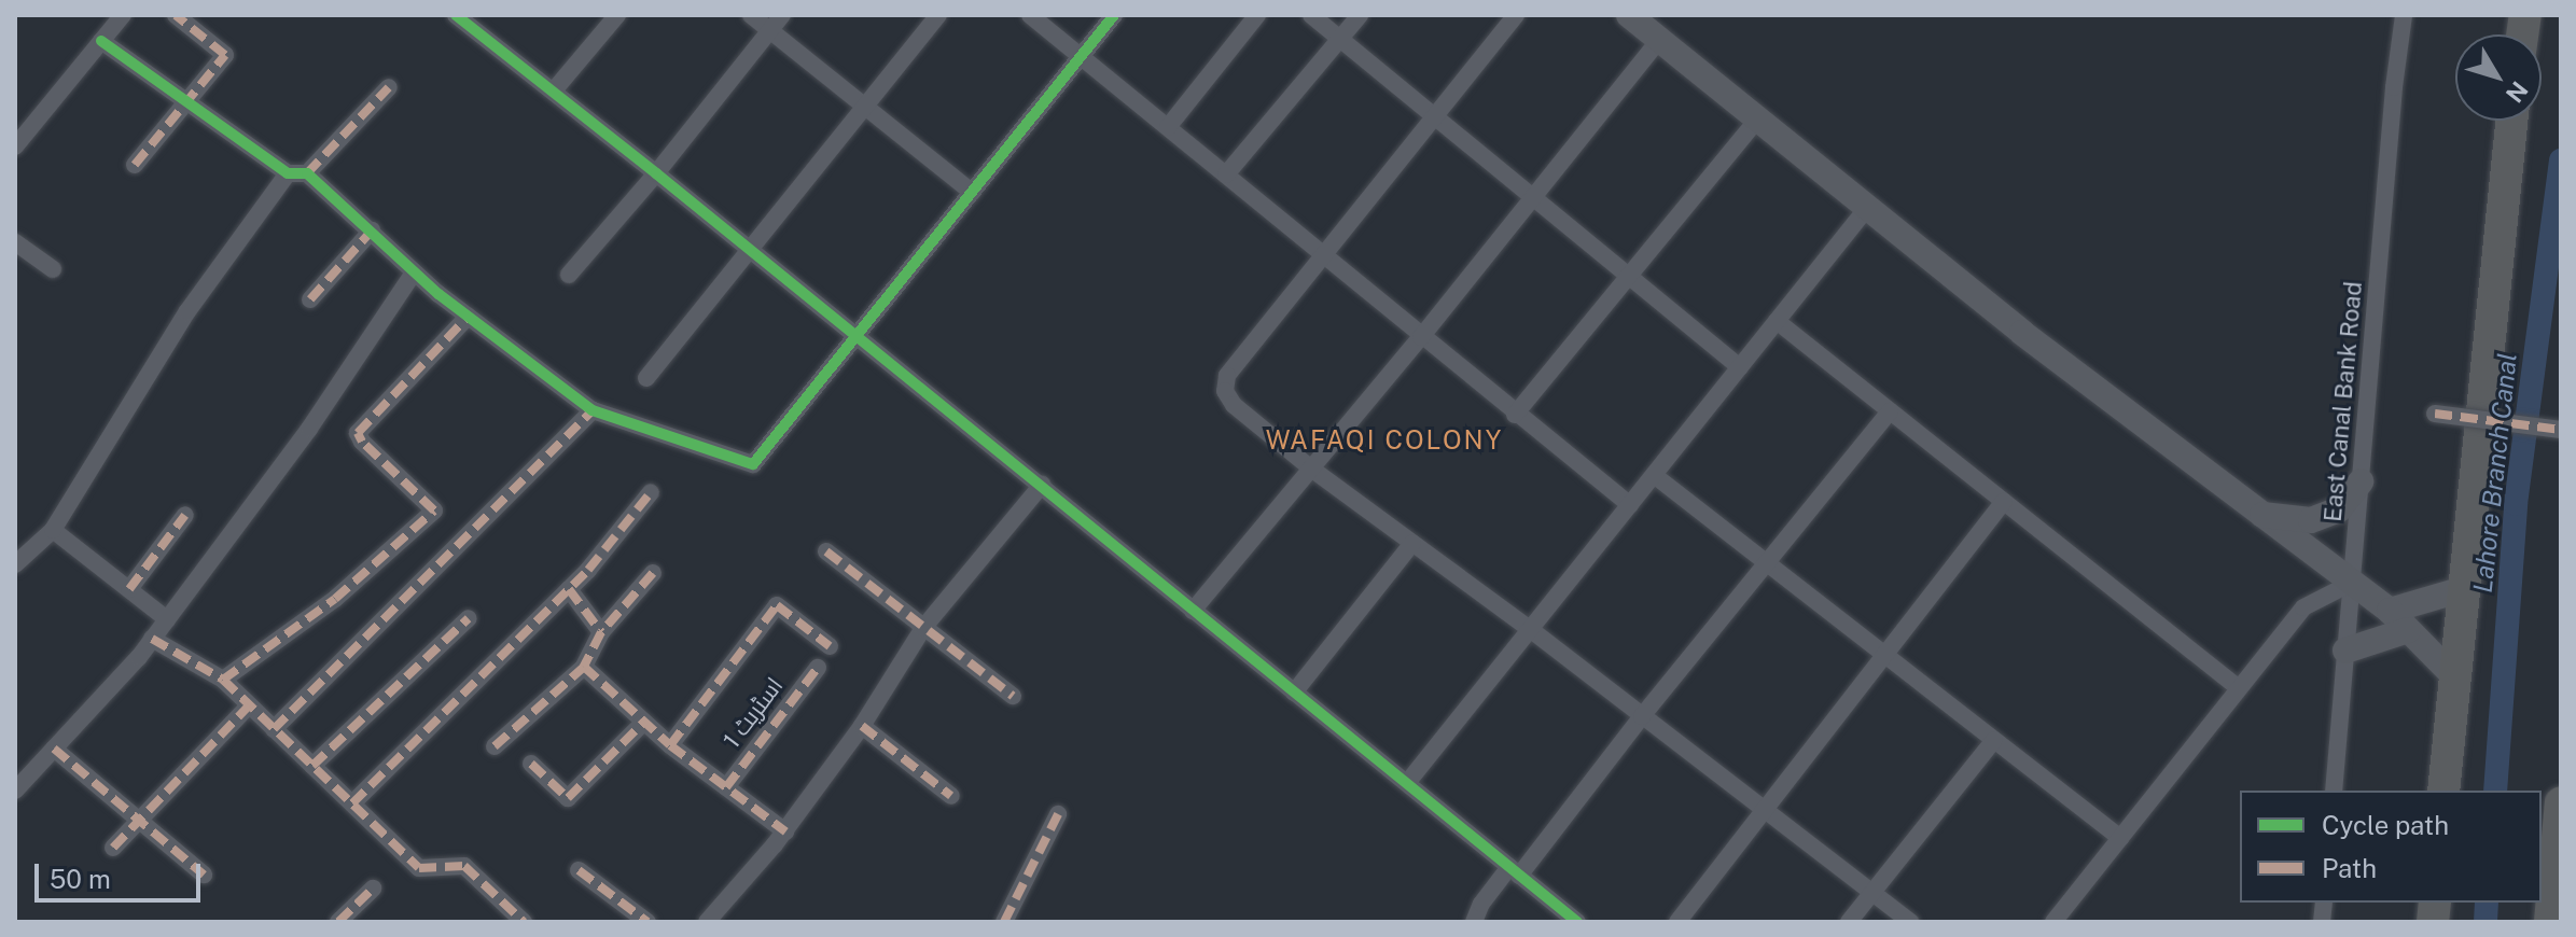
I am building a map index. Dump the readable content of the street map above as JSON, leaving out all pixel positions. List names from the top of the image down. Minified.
{"streets":{"street":["East Canal Bank Road","اسٹریٹ 1"]},"districts":["WAFAQI COLONY"],"water":["Lahore Branch Canal"],"legend":["Cycle path","Path"],"scale_bar":"50 m","north":"bottom right"}
